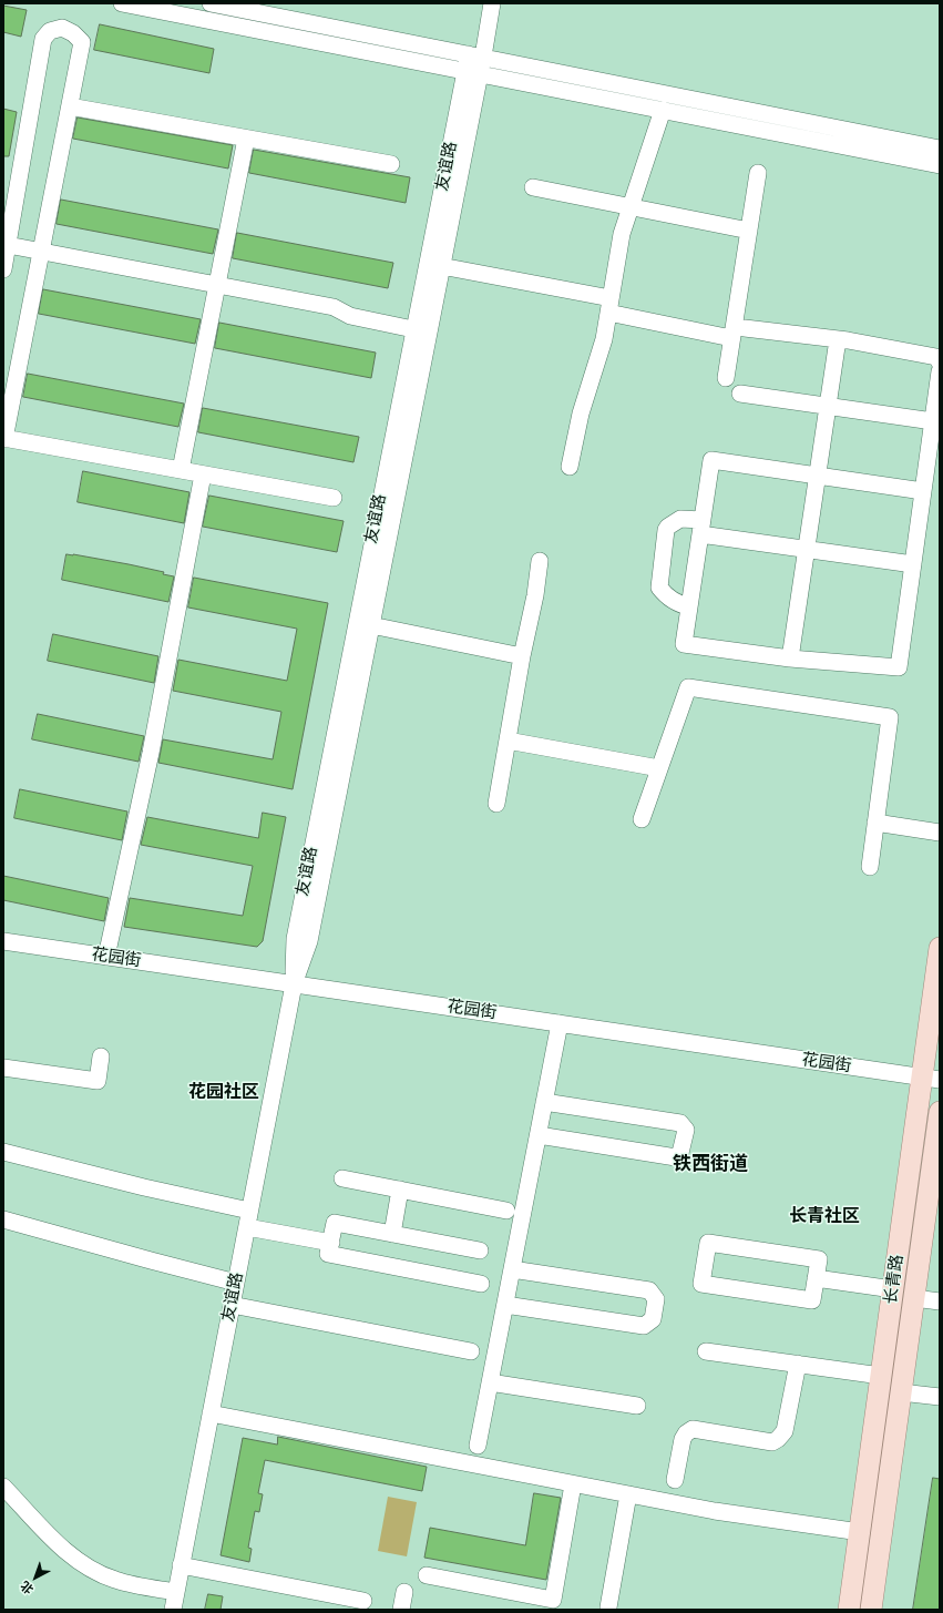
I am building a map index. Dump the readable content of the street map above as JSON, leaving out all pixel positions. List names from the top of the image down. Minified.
{"streets":{"main road":["长青路"],"street":["友谊路","花园街"]},"crossings":[["友谊路","花园街"],["花园街","长青路"]],"districts":["花园社区","铁西街道","长青社区"],"north":"bottom left"}
